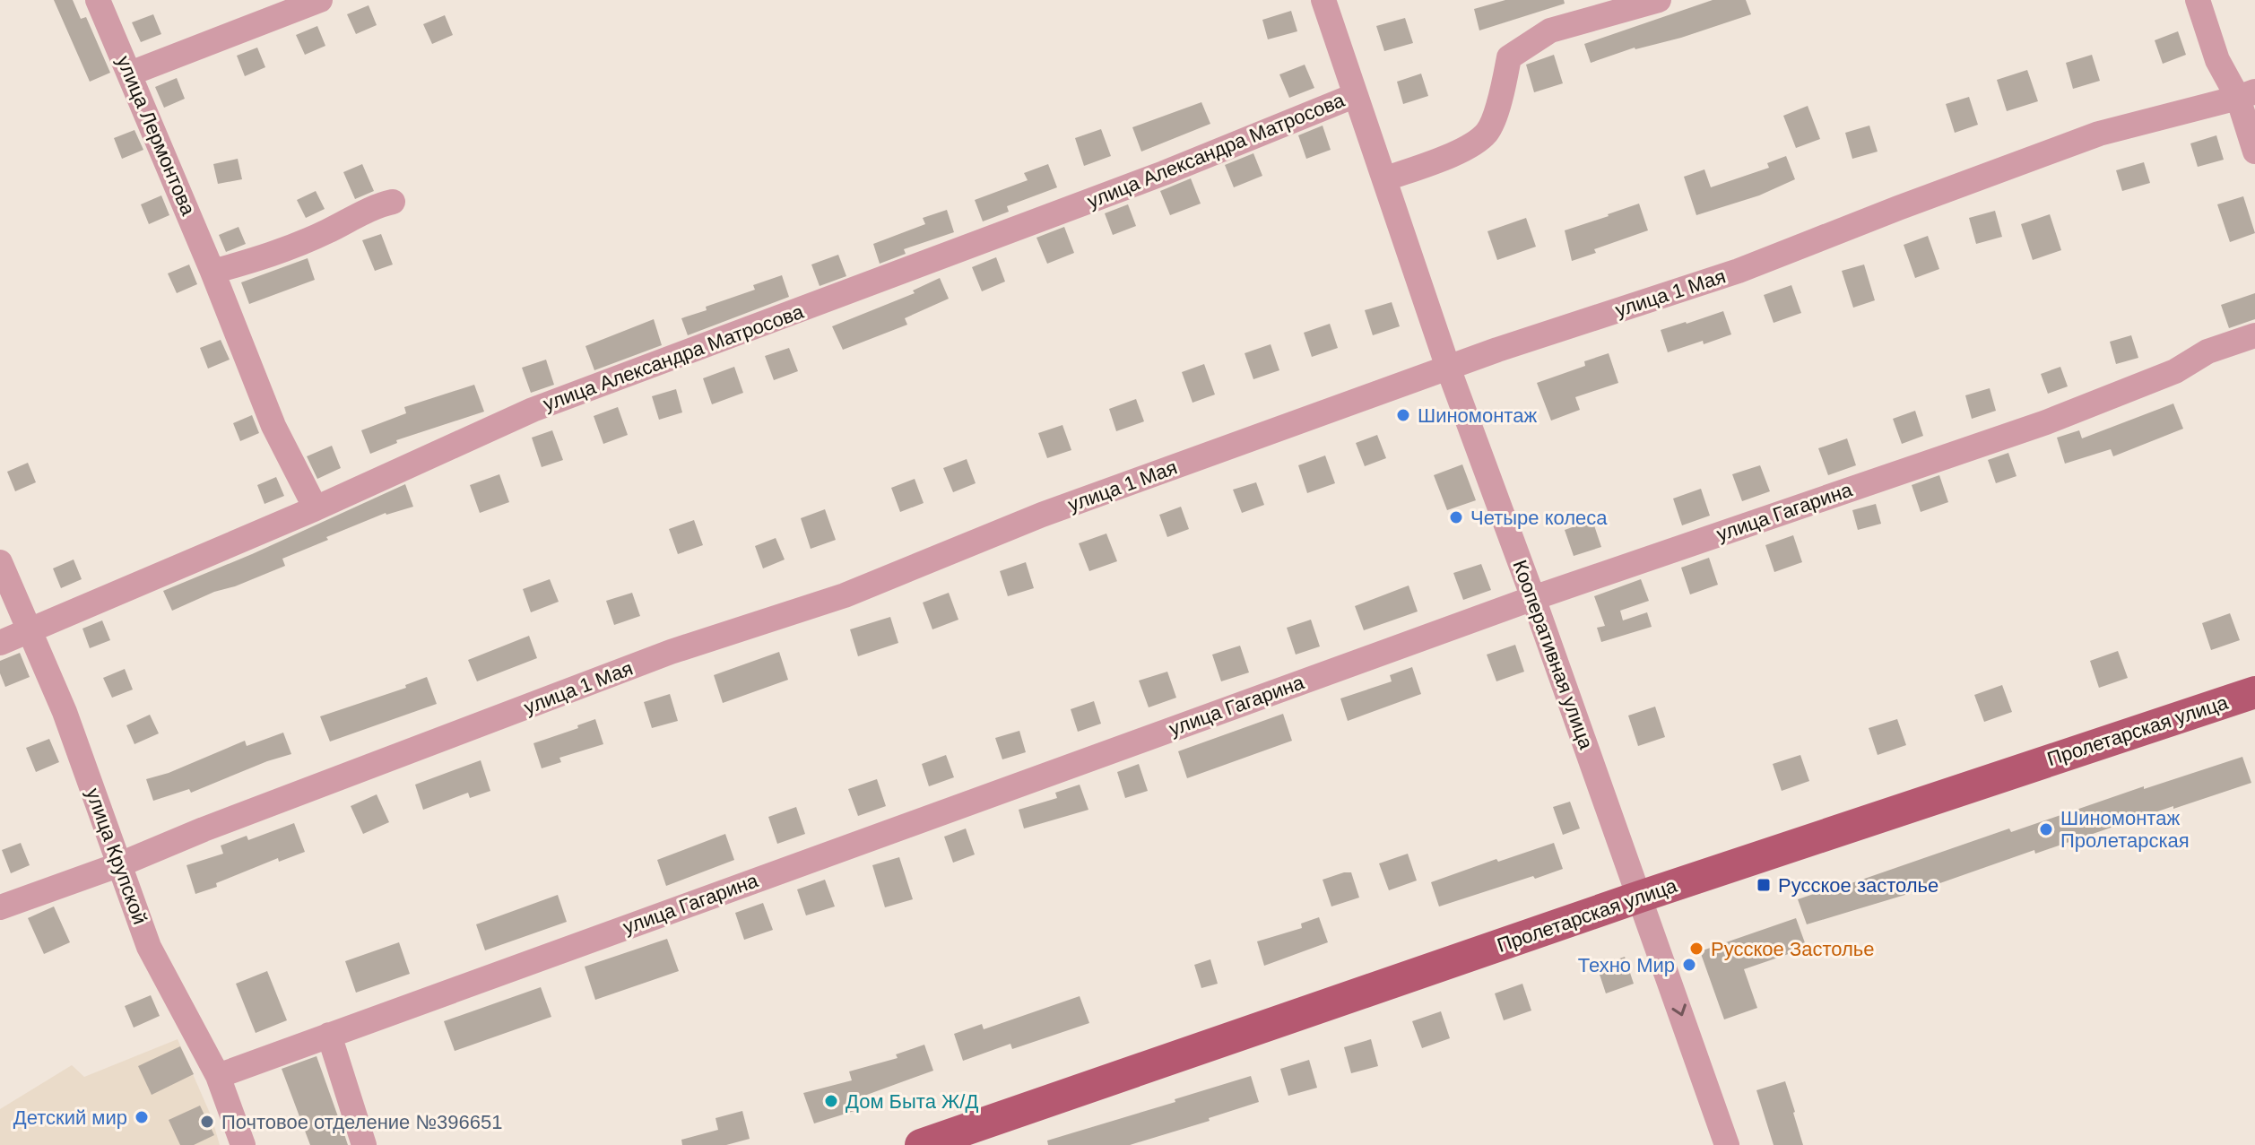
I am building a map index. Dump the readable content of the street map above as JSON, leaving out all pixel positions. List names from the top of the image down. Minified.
{"streets":{"main road":["Пролетарская улица"],"street":["улица Лермонтова","улица Александра Матросова","улица 1 Мая","улица Гагарина","Кооперативная улица","улица Крупской"]},"crossings":[["улица Лермонтова","улица Александра Матросова"],["улица Александра Матросова","Кооперативная улица"],["улица Александра Матросова","улица Крупской"],["улица 1 Мая","Кооперативная улица"],["улица 1 Мая","улица Крупской"],["улица Гагарина","Кооперативная улица"],["улица Гагарина","улица Крупской"],["Кооперативная улица","Пролетарская улица"]],"places":{"other":["Шиномонтаж","Четыре колеса","Шиномонтаж Пролетарская","Русское Застолье","Техно Мир","Дом Быта Ж/Д","Детский мир","Почтовое отделение №396651"],"transit":["Русское застолье"]}}
